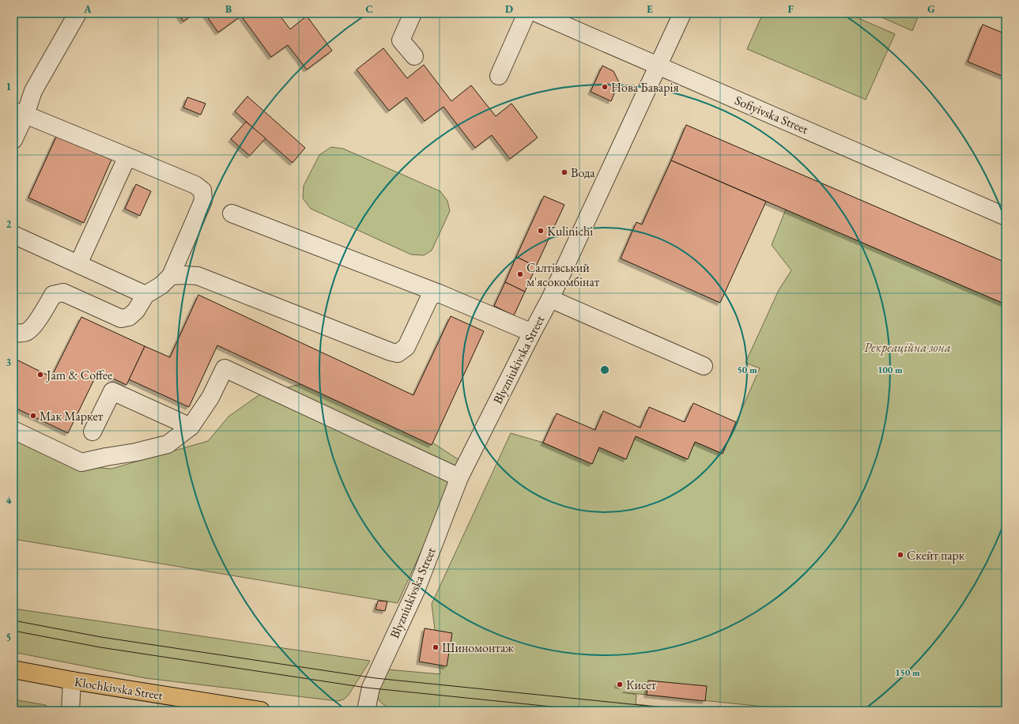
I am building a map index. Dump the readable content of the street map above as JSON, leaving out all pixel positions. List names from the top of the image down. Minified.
{"streets":{"main road":["Klochkivska Street"],"street":["Sofiyivska Street","Blyzniukivska Street"]},"crossings":[["Sofiyivska Street","Blyzniukivska Street"]],"parks":["Рекреаційна зона"],"places":["Нова Баварія","Вода","Kulinichi","Салтівський м'ясокомбінат","Jam & Coffee","Мак Маркет","Скейт парк","Шиномонтаж","Кисет"],"grid":{"columns":["A","B","C","D","E","F","G"],"rows":["1","2","3","4","5"]},"rings":["50 m","100 m","150 m"]}
